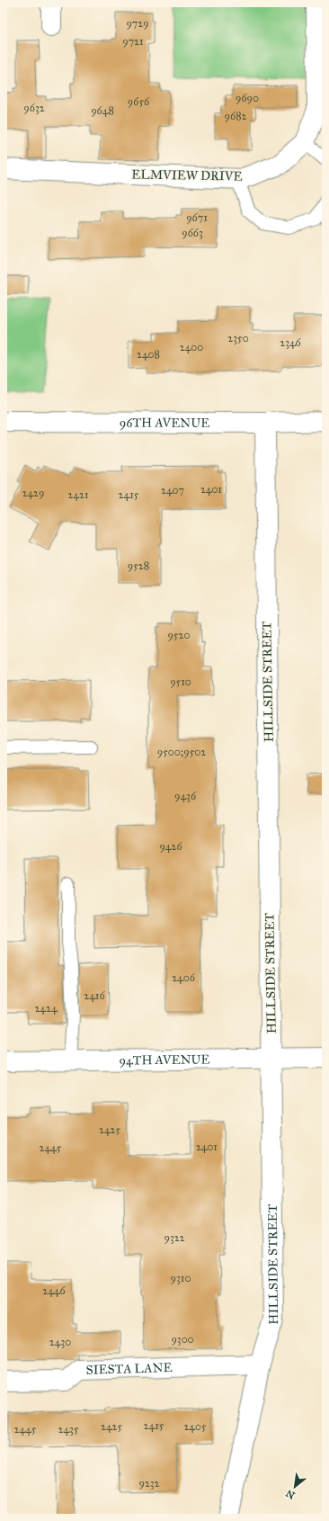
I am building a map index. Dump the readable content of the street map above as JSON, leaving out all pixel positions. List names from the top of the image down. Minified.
{"streets":{"street":["ELMVIEW DRIVE","96TH AVENUE","HILLSIDE STREET","94TH AVENUE","SIESTA LANE"]},"crossings":[["96TH AVENUE","HILLSIDE STREET"],["HILLSIDE STREET","94TH AVENUE"],["HILLSIDE STREET","SIESTA LANE"]],"house_numbers":["9729","9721","9690","9656","9632","9648","9682","9671","9663","2350","2346","2400","2408","2401","2407","2429","2421","2415","9528","9520","9510","9500;9502","9436","9426","2406","2416","2424","2425","2401","2445","9322","9310","2446","9300","2430","2415","2425","2405","2445","2435","9232"],"north":"bottom left"}
